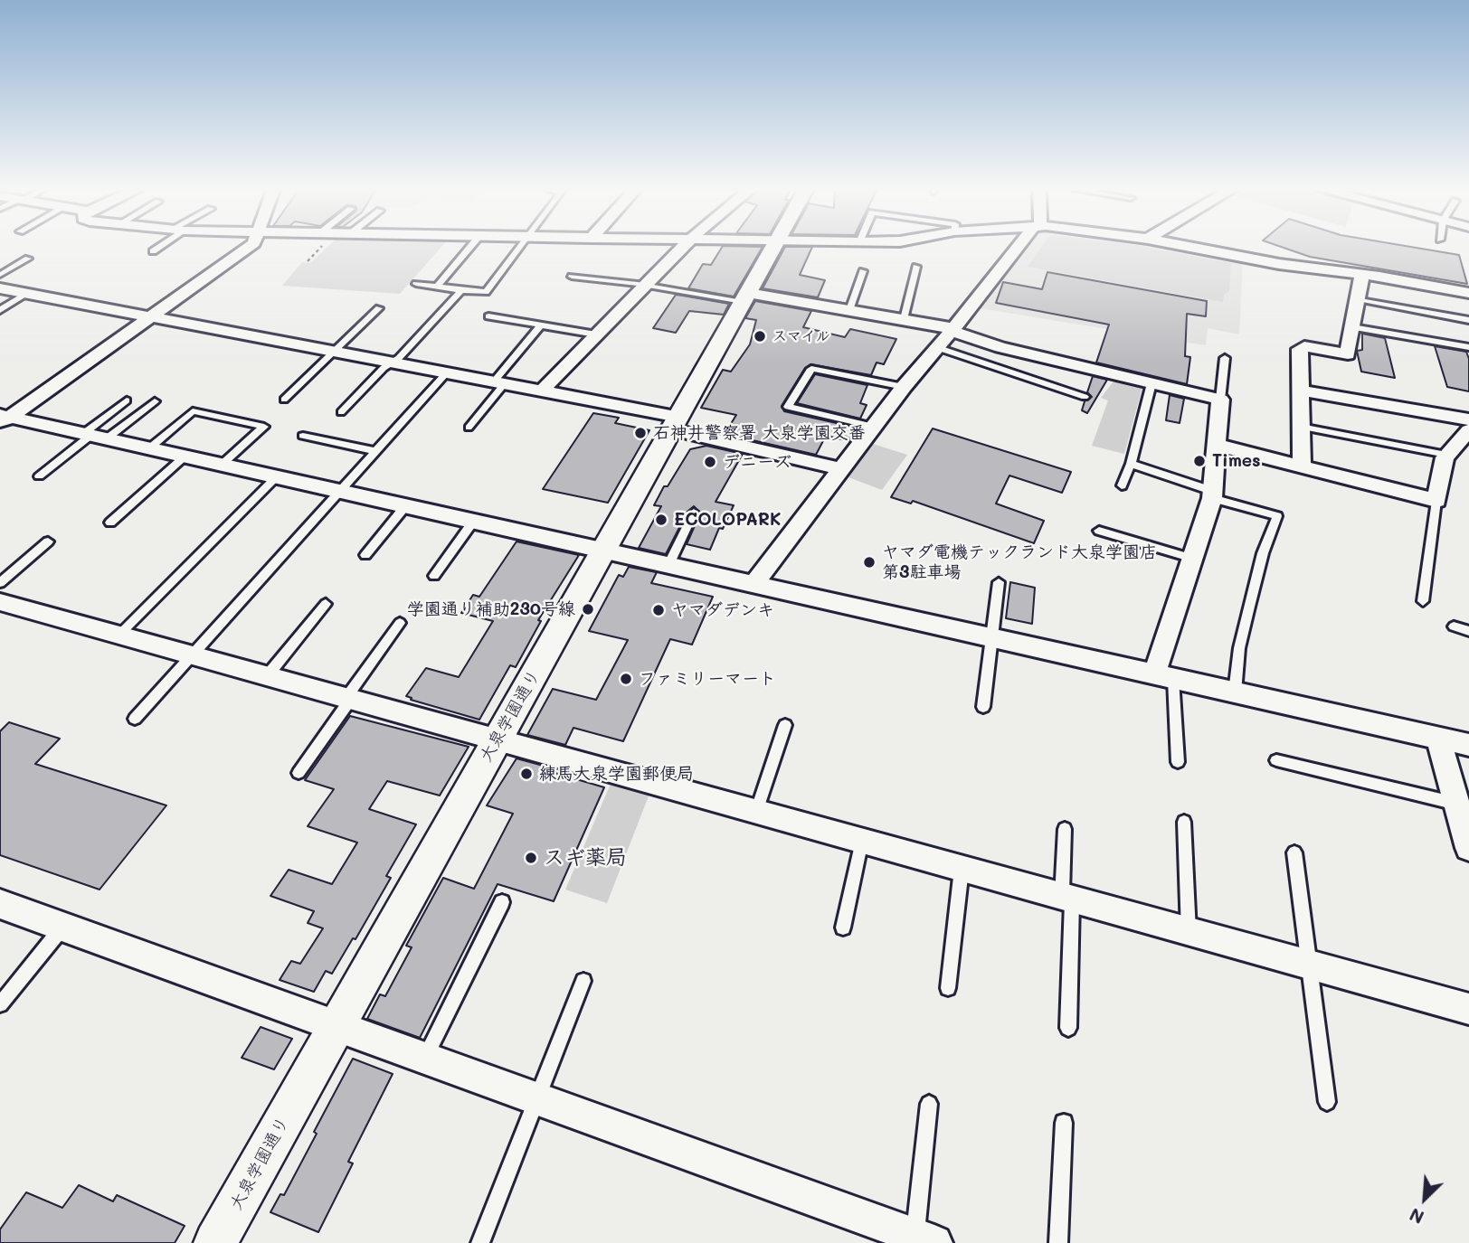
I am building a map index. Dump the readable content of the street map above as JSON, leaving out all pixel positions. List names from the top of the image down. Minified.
{"streets":{"street":["大泉学園通り"]},"places":["スマイル","石神井警察署 大泉学園交番","Times","デニーズ","ECOLOPARK","ヤマダ電機テックランド大泉学園店 第3駐車場","学園通り補助230号線","ヤマダデンキ","ファミリーマート","練馬大泉学園郵便局","スギ薬局"],"north":"bottom left"}
